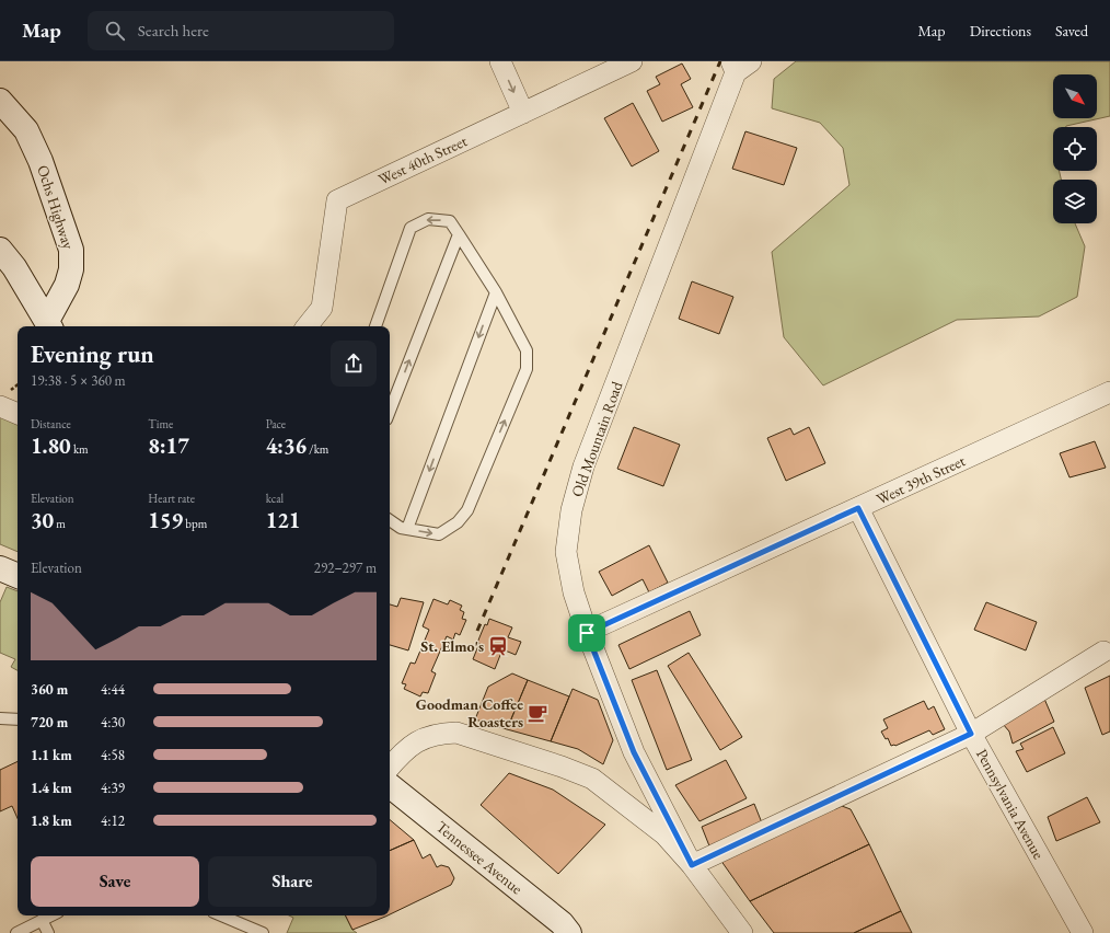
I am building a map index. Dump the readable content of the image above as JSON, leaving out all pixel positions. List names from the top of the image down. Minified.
{"streets":{"main road":["Ochs Highway","Tennessee Avenue"],"street":["West 40th Street","Old Mountain Road","West 39th Street","Pennsylvania Avenue"]},"crossings":[["Old Mountain Road","West 39th Street"],["West 39th Street","Pennsylvania Avenue"]],"places":{"station":["St. Elmo's"],"cafe":["Goodman Coffee Roasters"]},"north":"bottom right","page":{"header":"Map","search":"Search here","nav":["Map","Directions","Saved"],"heading":["Evening run","19:38 · 5 × 360 m"],"stats":[["Distance","1.80 km"],["Time","8:17"],["Pace","4:36 /km"],["Elevation","30 m"],["Heart rate","159 bpm"],["kcal","121"]],"chart":["Elevation","292–297 m"],"list":[{"name":"360 m","note":"4:44"},{"name":"720 m","note":"4:30"},{"name":"1.1 km","note":"4:58"},{"name":"1.4 km","note":"4:39"},{"name":"1.8 km","note":"4:12"}],"buttons":["Save","Share"]}}
